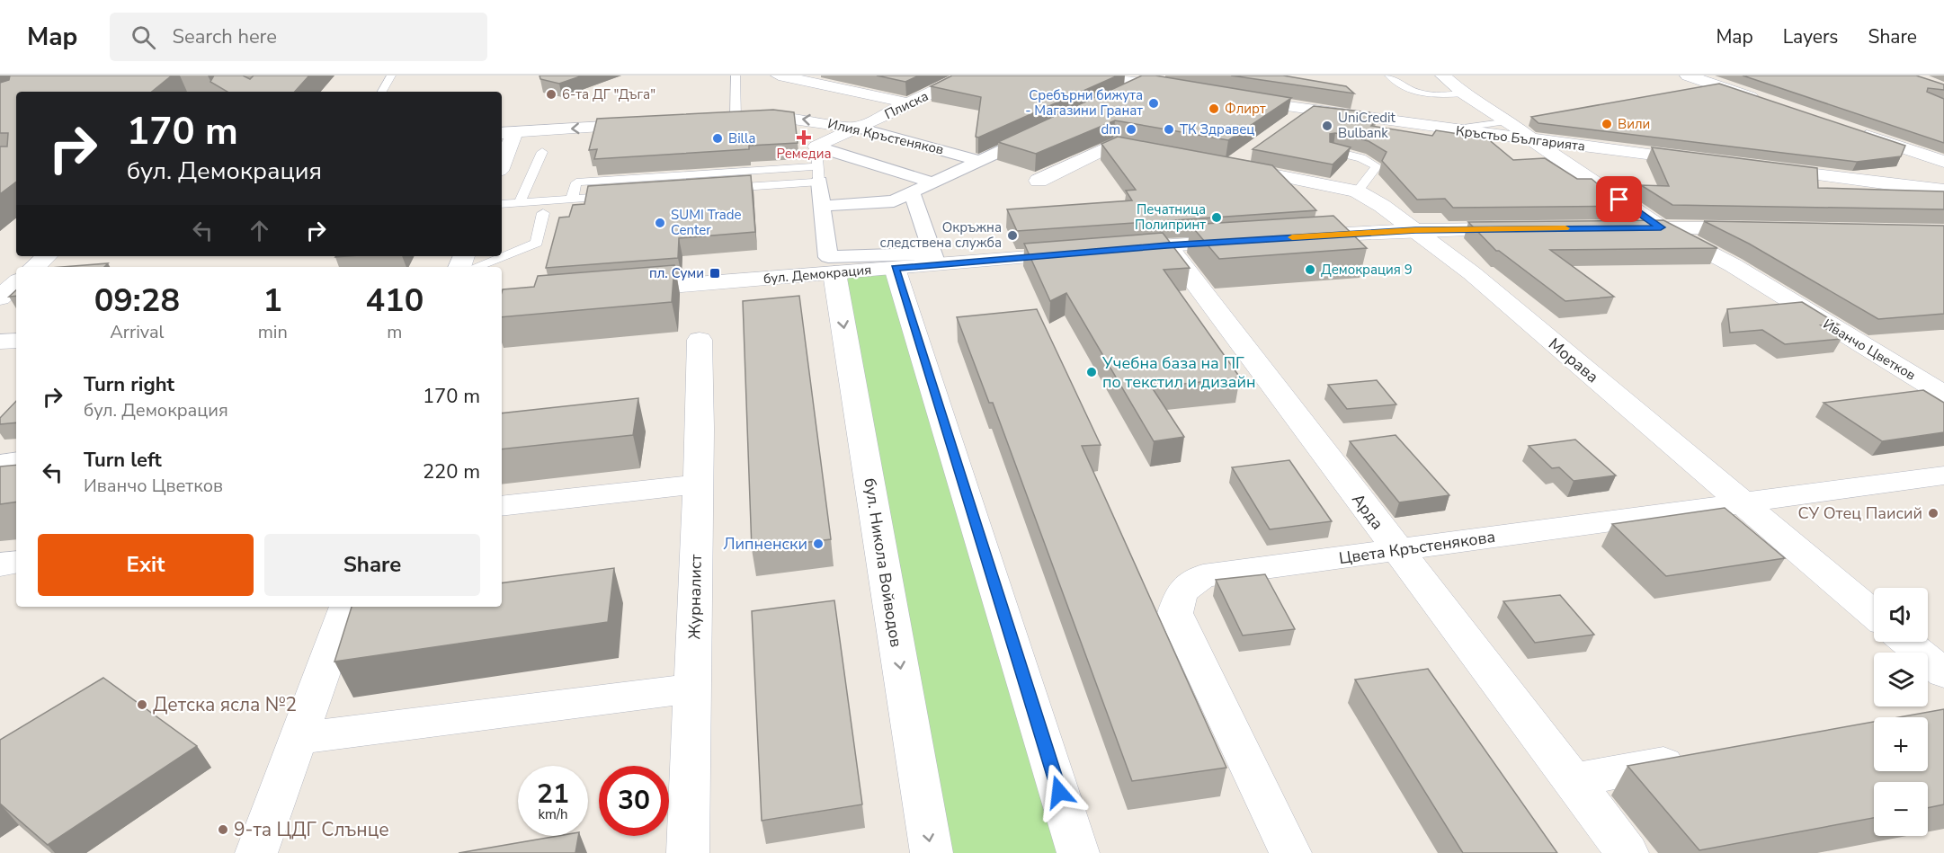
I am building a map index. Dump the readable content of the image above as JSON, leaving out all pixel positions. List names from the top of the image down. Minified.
{"streets":{"street":["Плиска","Илия Кръстеняков","Кръстьо Българията","бул. Демокрация","Иванчо Цветков","Морава","Арда","Цвета Кръстенякова","бул. Никола Войводов","Журналист"]},"crossings":[["Плиска","Илия Кръстеняков"],["Кръстьо Българията","Иванчо Цветков"],["бул. Демокрация","бул. Никола Войводов"],["Морава","Цвета Кръстенякова"],["Арда","Цвета Кръстенякова"]],"places":{"other":["6-та ДГ \"Дъга\"","Сребърни бижута - Магазини Гранат","Флирт","Вили","UniCredit Bulbank","dm","ТК Здравец","Billa","Печатница Полипринт","SUMI Trade Center","Окръжна следствена служба","Демокрация 9","Учебна база на ПГ по текстил и дизайн","СУ Отец Паисий","Липненски","Детска ясла №2","9-та ЦДГ Слънце"],"health":["Ремедиа"],"transit":["пл. Суми"]},"page":{"header":"Map","search":"Search here","nav":["Map","Layers","Share"],"turn":["170 m","бул. Демокрация"],"eta":["09:28","Arrival","1","min","410","m"],"list":[{"name":"Turn right","note":"бул. Демокрация","value":"170 m"},{"name":"Turn left","note":"Иванчо Цветков","value":"220 m"}],"buttons":["Exit","Share"],"map_buttons":["+","−"],"speed":"21 km/h","limit":"30"}}
